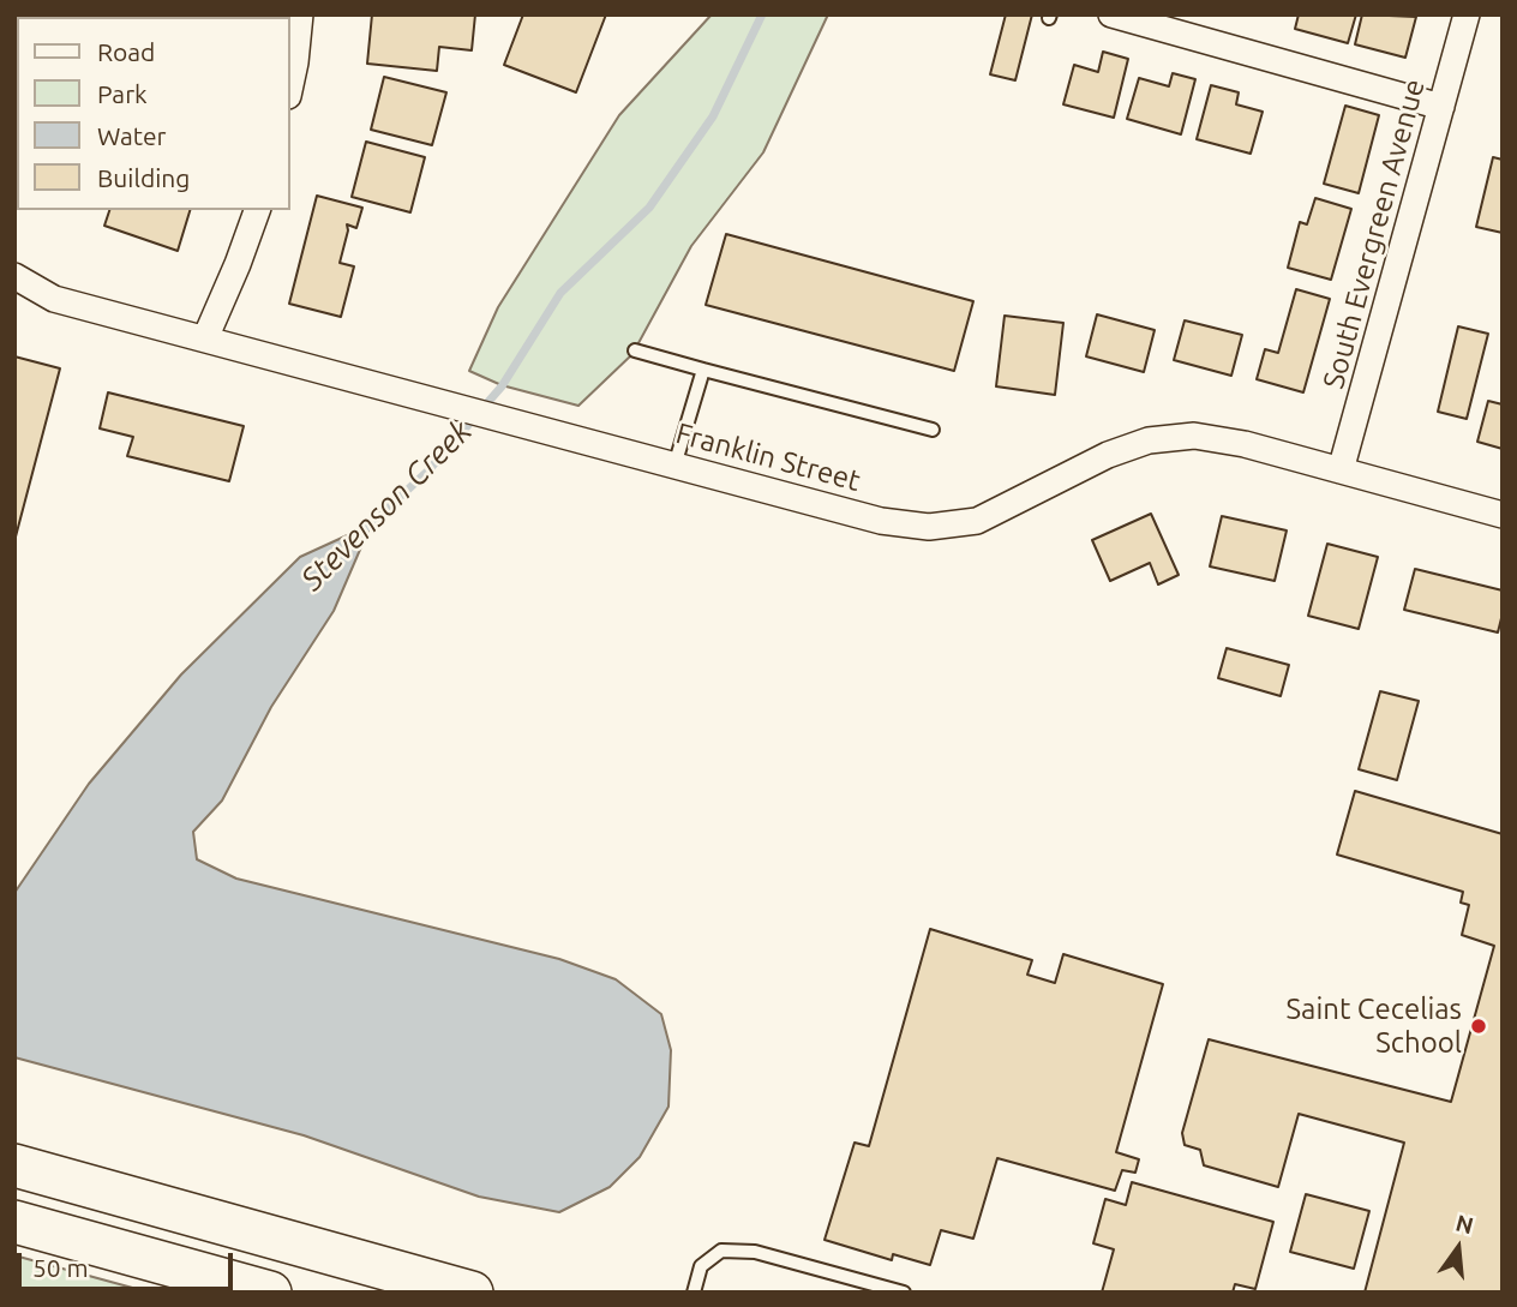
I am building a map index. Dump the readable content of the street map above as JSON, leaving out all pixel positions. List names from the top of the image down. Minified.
{"streets":{"street":["South Evergreen Avenue","Franklin Street"]},"crossings":[["South Evergreen Avenue","Franklin Street"]],"water":["Stevenson Creek"],"places":["Saint Cecelias School"],"legend":["Road","Park","Water","Building"],"scale_bar":"50 m","north":"top"}
